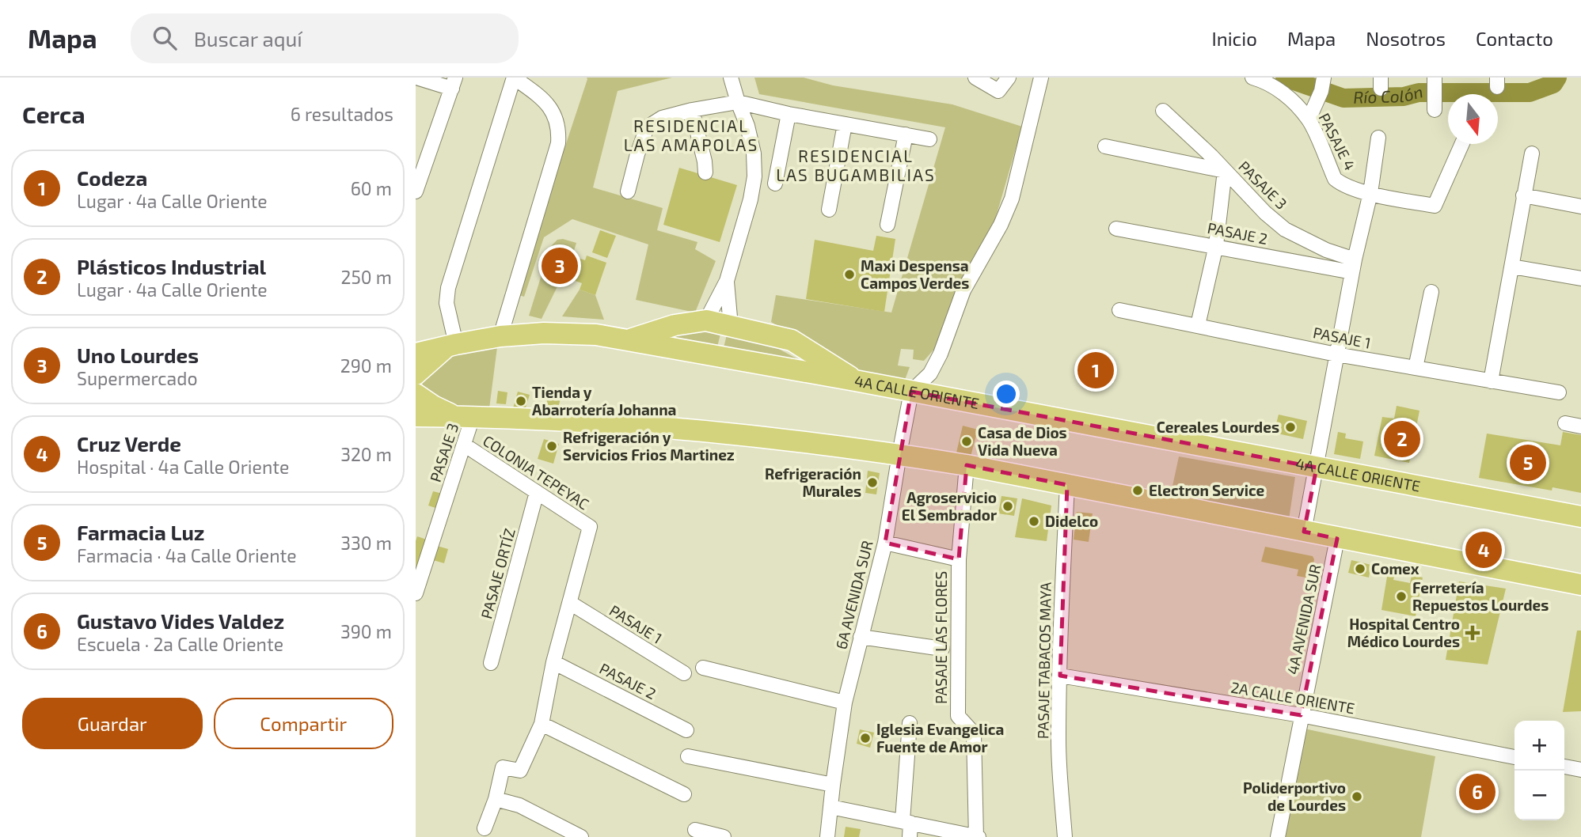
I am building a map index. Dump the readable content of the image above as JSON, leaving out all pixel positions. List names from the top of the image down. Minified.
{"streets":{"highway":["4A CALLE ORIENTE"],"street":["PASAJE 4","PASAJE 3","PASAJE 2","PASAJE 1","COLONIA TEPEYAC","PASAJE ORTÍZ","6A AVENIDA SUR","4A AVENIDA SUR","PASAJE LAS FLORES","PASAJE TABACOS MAYA","2A CALLE ORIENTE"]},"crossings":[["PASAJE 3","PASAJE 2"],["PASAJE 3","COLONIA TEPEYAC"],["PASAJE 1","COLONIA TEPEYAC"],["4A CALLE ORIENTE","6A AVENIDA SUR"],["COLONIA TEPEYAC","PASAJE ORTÍZ"],["4A AVENIDA SUR","2A CALLE ORIENTE"],["PASAJE TABACOS MAYA","2A CALLE ORIENTE"]],"districts":["RESIDENCIAL LAS AMAPOLAS","RESIDENCIAL LAS BUGAMBILIAS"],"water":["Río Colón"],"places":{"other":["Maxi Despensa Campos Verdes","Tienda y Abarrotería Johanna","Cereales Lourdes","Casa de Dios Vida Nueva","Refrigeración y Servicios Frios Martinez","Refrigeración Murales","Electron Service","Agroservicio El Sembrador","Didelco","Comex","Ferretería Repuestos Lourdes","Iglesia Evangelica Fuente de Amor","Poliderportivo de Lourdes"],"health":["Hospital Centro Médico Lourdes"]},"north":"bottom","page":{"header":"Mapa","search":"Buscar aquí","nav":["Inicio","Mapa","Nosotros","Contacto"],"heading":["Cerca","6 resultados"],"list":[{"mark":"1","name":"Codeza","note":"Lugar · 4a Calle Oriente","value":"60 m"},{"mark":"2","name":"Plásticos Industrial","note":"Lugar · 4a Calle Oriente","value":"250 m"},{"mark":"3","name":"Uno Lourdes","note":"Supermercado","value":"290 m"},{"mark":"4","name":"Cruz Verde","note":"Hospital · 4a Calle Oriente","value":"320 m"},{"mark":"5","name":"Farmacia Luz","note":"Farmacia · 4a Calle Oriente","value":"330 m"},{"mark":"6","name":"Gustavo Vides Valdez","note":"Escuela · 2a Calle Oriente","value":"390 m"}],"pins":["3","1","2","5","4","6"],"buttons":["Guardar","Compartir"],"map_buttons":["+","−"]}}
